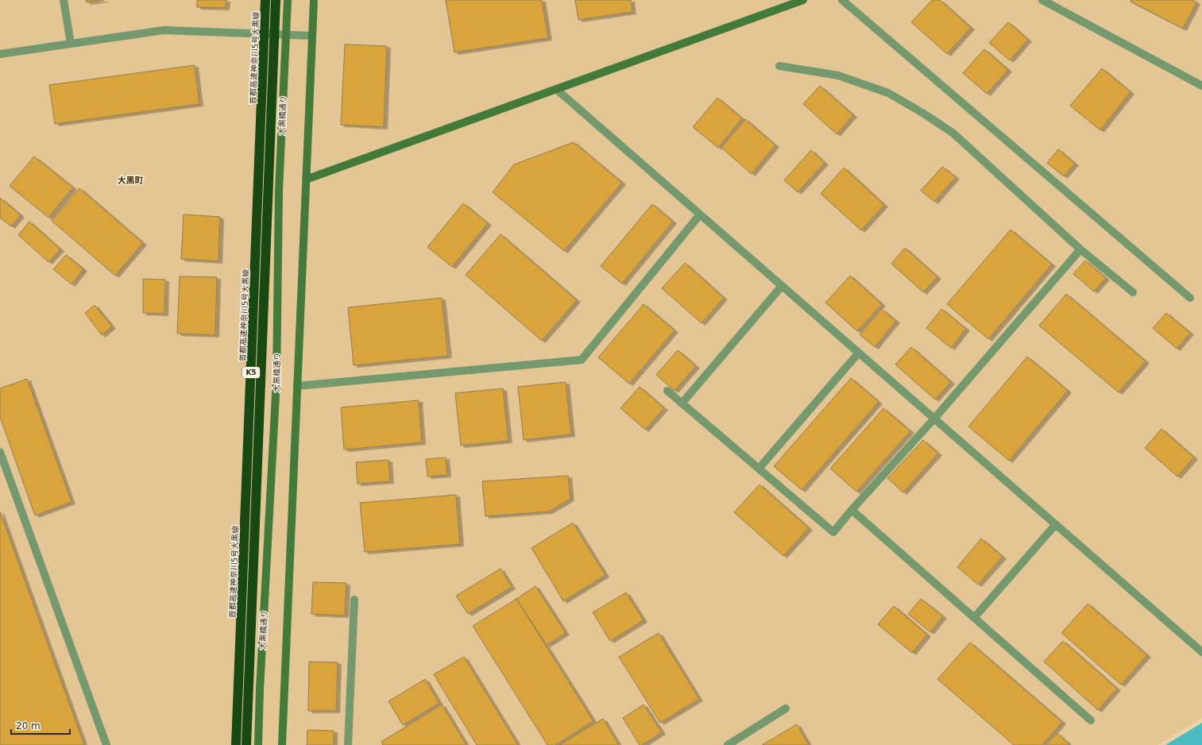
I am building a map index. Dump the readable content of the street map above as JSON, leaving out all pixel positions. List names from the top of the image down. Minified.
{"streets":{"highway":["首都高速神奈川5号大黒線","K5"],"street":["大黒橋通り"]},"districts":["大黒町"],"scale_bar":"20 m"}
